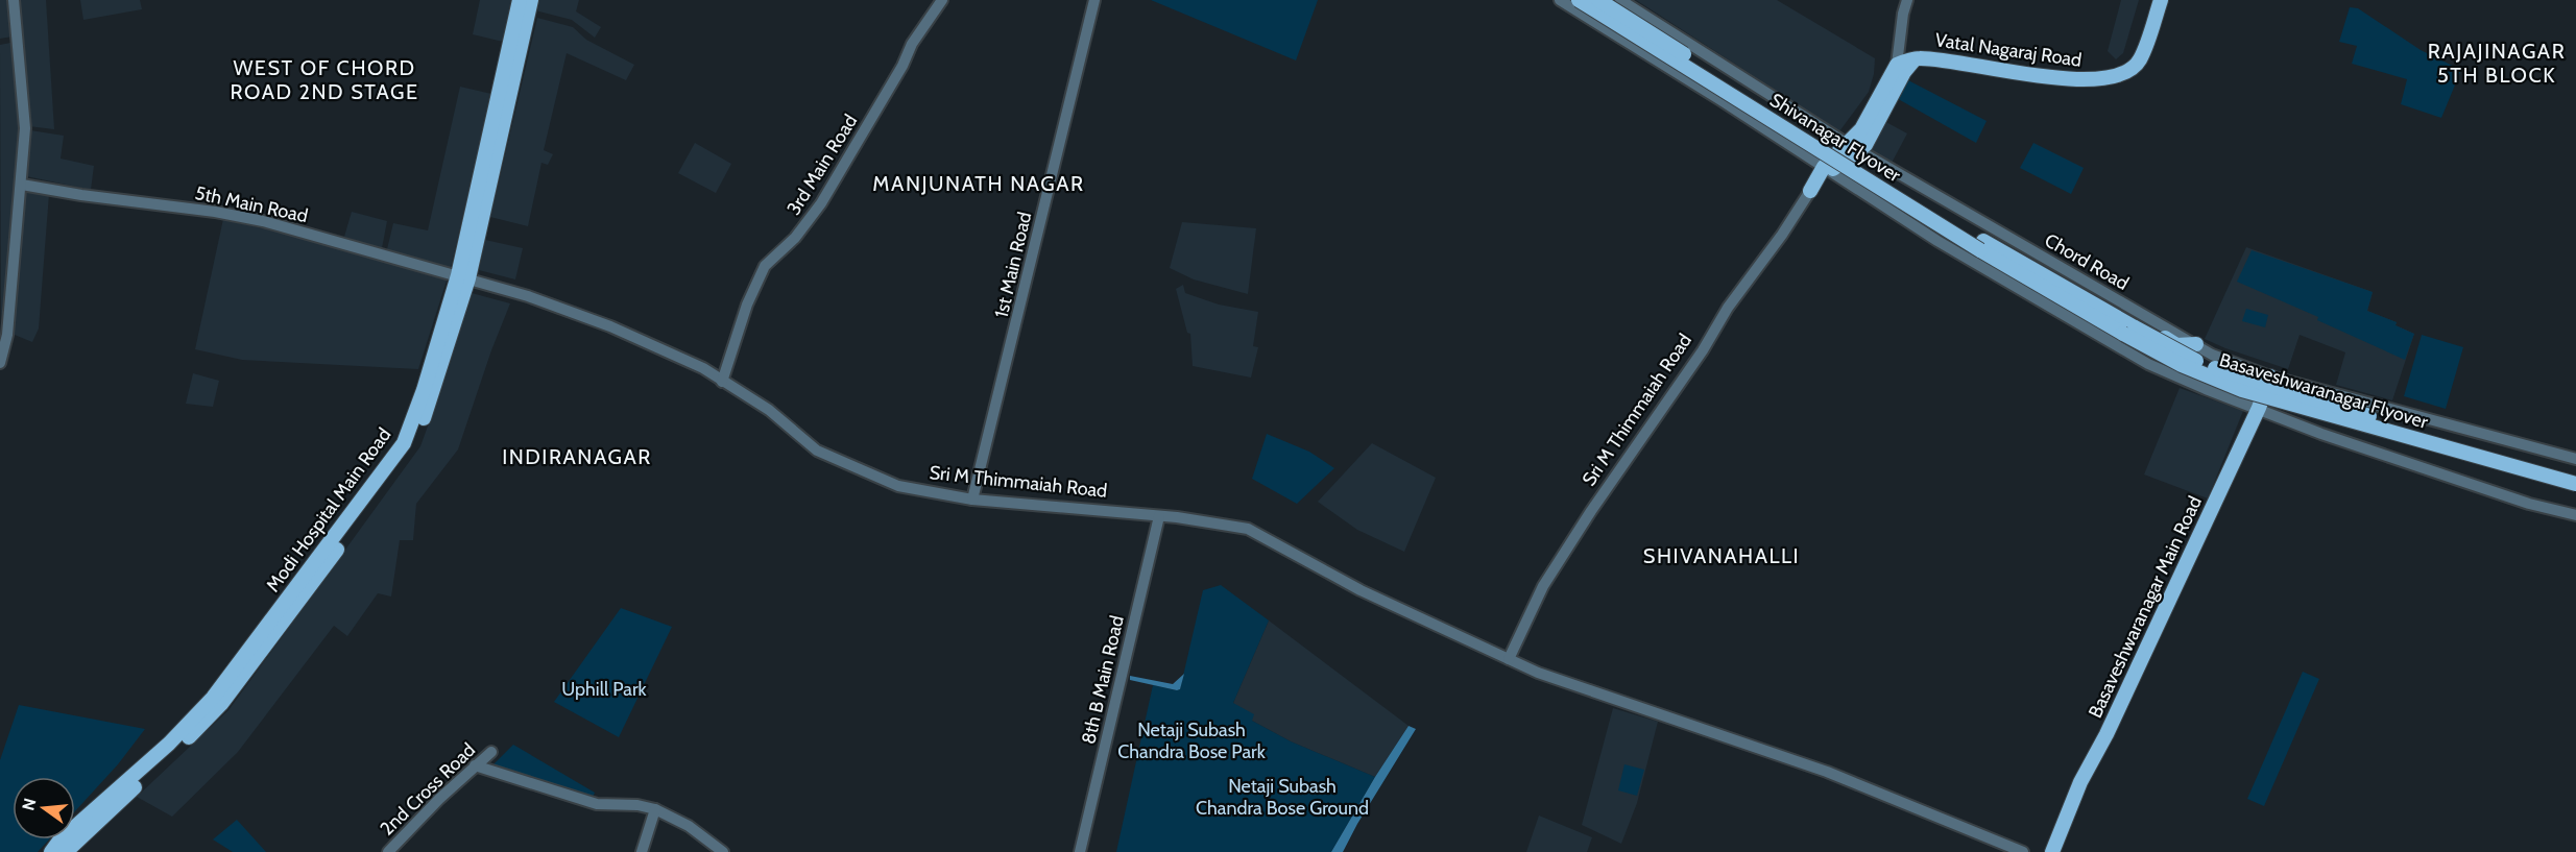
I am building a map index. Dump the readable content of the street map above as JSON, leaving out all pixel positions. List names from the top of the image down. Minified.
{"streets":{"main road":["Vatal Nagaraj Road","Shivanagar Flyover","Basaveshwaranagar Flyover","Sri M Thimmaiah Road","Modi Hospital Main Road","Basaveshwaranagar Main Road"],"street":["3rd Main Road","5th Main Road","Chord Road","1st Main Road","8th B Main Road","2nd Cross Road"]},"crossings":[["Vatal Nagaraj Road","Chord Road"],["Vatal Nagaraj Road","Sri M Thimmaiah Road"],["Shivanagar Flyover","Basaveshwaranagar Flyover"],["3rd Main Road","Sri M Thimmaiah Road"],["5th Main Road","Sri M Thimmaiah Road"],["5th Main Road","Modi Hospital Main Road"],["Chord Road","Basaveshwaranagar Main Road"],["1st Main Road","Sri M Thimmaiah Road"],["Sri M Thimmaiah Road","Modi Hospital Main Road"],["Sri M Thimmaiah Road","8th B Main Road"]],"districts":["RAJAJINAGAR 5TH BLOCK","WEST OF CHORD ROAD 2ND STAGE","MANJUNATH NAGAR","INDIRANAGAR","SHIVANAHALLI"],"parks":["Uphill Park","Netaji Subash Chandra Bose Park","Netaji Subash Chandra Bose Ground"],"north":"left"}
